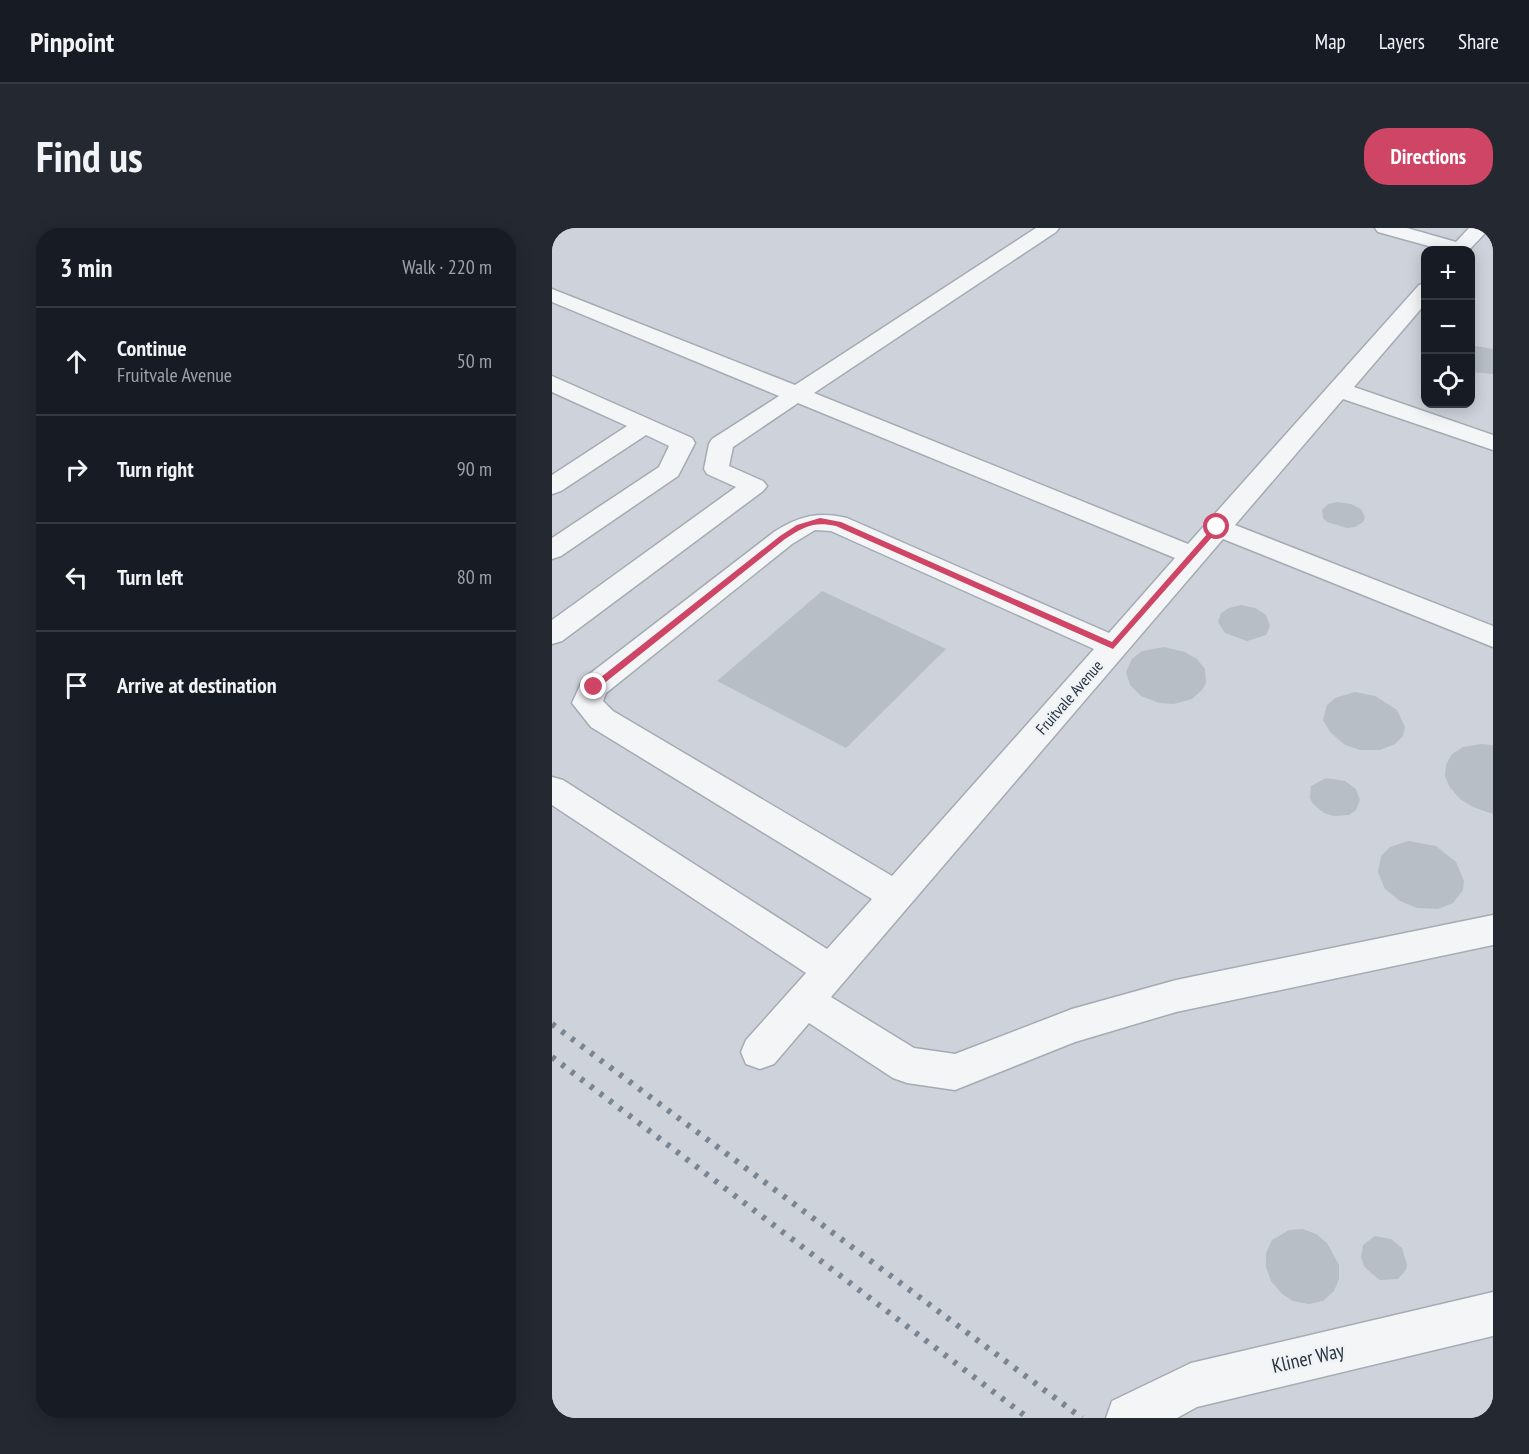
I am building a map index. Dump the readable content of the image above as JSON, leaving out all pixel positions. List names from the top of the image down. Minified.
{"streets":{"street":["Fruitvale Avenue","Kliner Way"]},"page":{"header":"Pinpoint","nav":["Map","Layers","Share"],"buttons":"Directions","title":"Find us","heading":["3 min","Walk · 220 m"],"map_buttons":["+","−"],"list":[["Continue","Fruitvale Avenue","50 m"],["Turn right","90 m"],["Turn left","80 m"],"Arrive at destination"]}}
